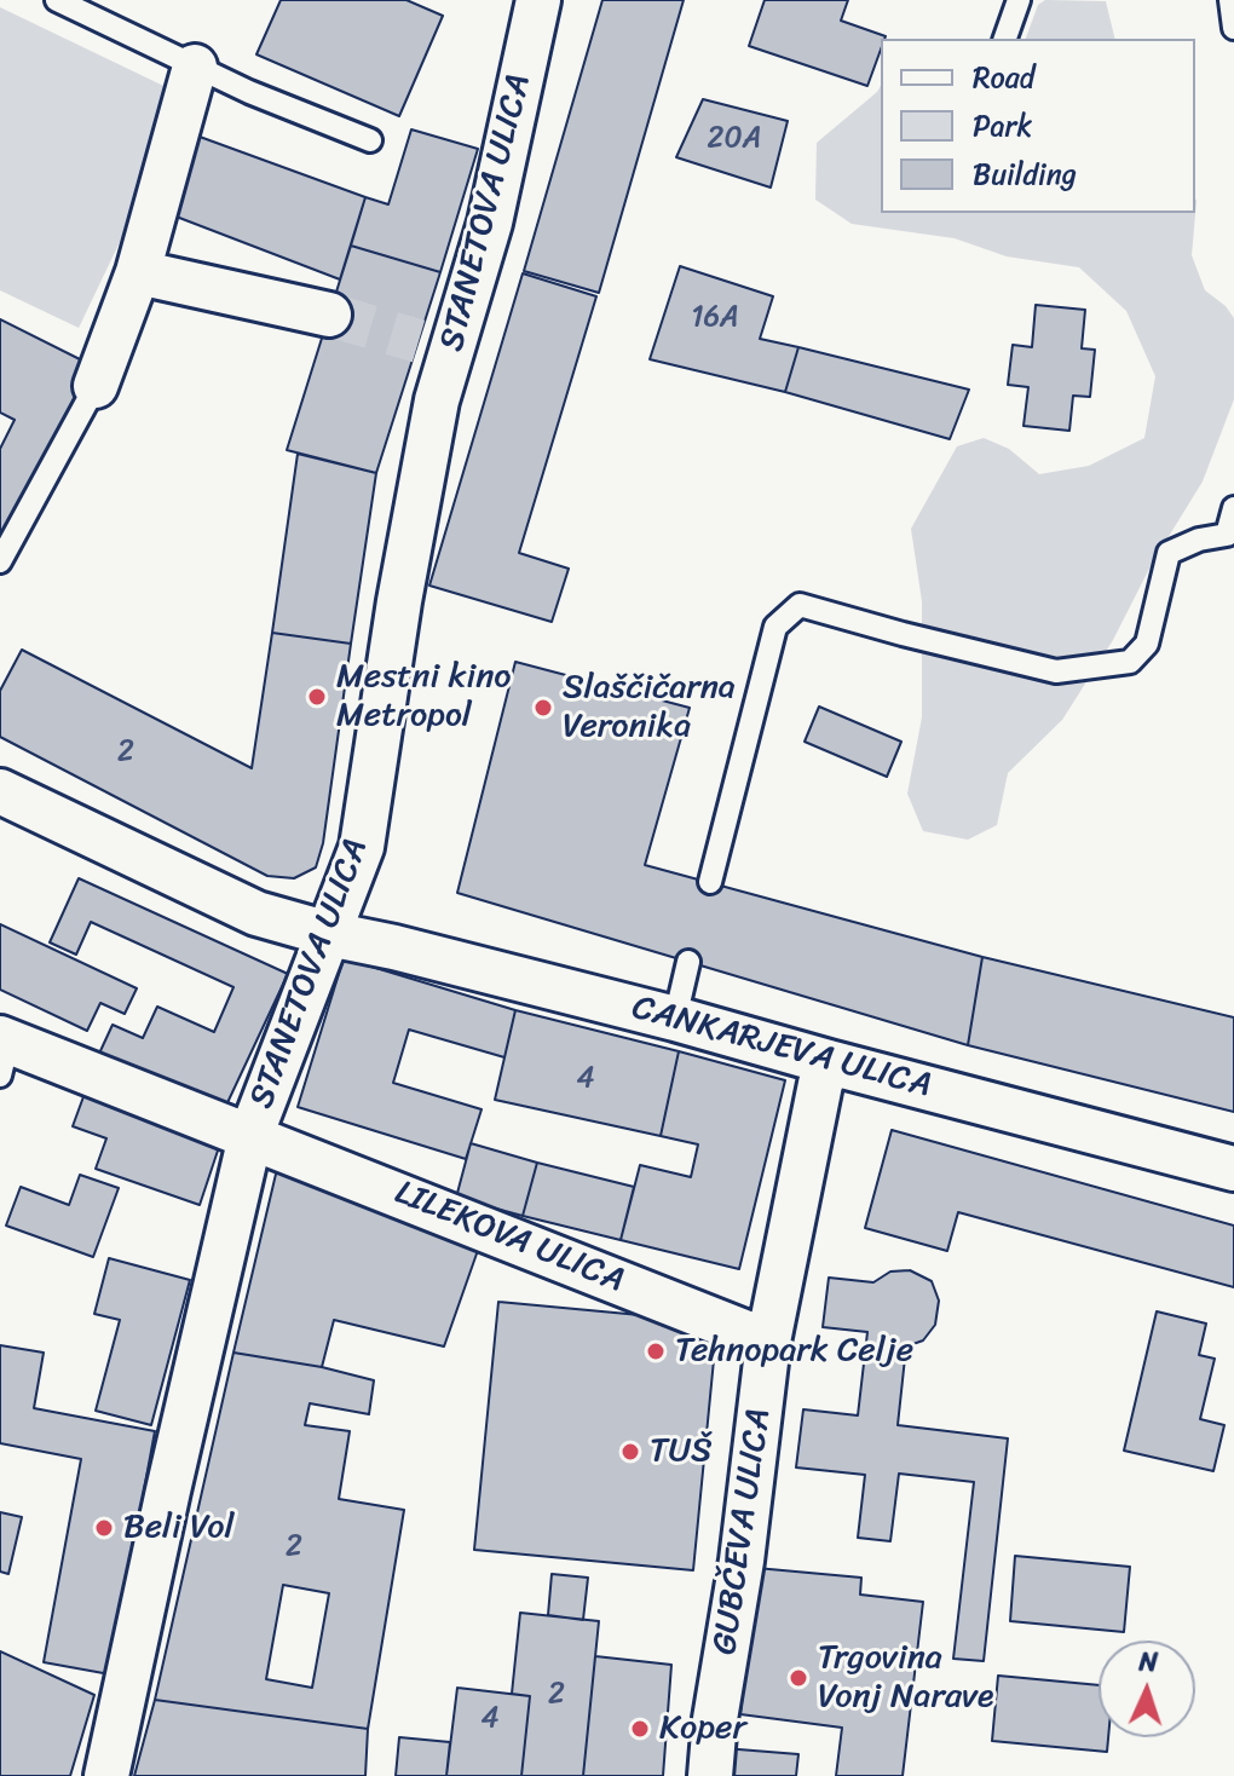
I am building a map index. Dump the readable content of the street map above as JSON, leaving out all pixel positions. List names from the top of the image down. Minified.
{"streets":{"street":["STANETOVA ULICA","CANKARJEVA ULICA","LILEKOVA ULICA","GUBČEVA ULICA"]},"crossings":[["STANETOVA ULICA","CANKARJEVA ULICA"],["STANETOVA ULICA","LILEKOVA ULICA"],["CANKARJEVA ULICA","GUBČEVA ULICA"],["LILEKOVA ULICA","GUBČEVA ULICA"]],"places":["Mestni kino Metropol","Slaščičarna Veronika","Tehnopark Celje","TUŠ","Beli Vol","Trgovina Vonj Narave","Koper"],"house_numbers":["20A","16A","2","4","2","2","4"],"legend":["Road","Park","Building"],"north":"top"}
